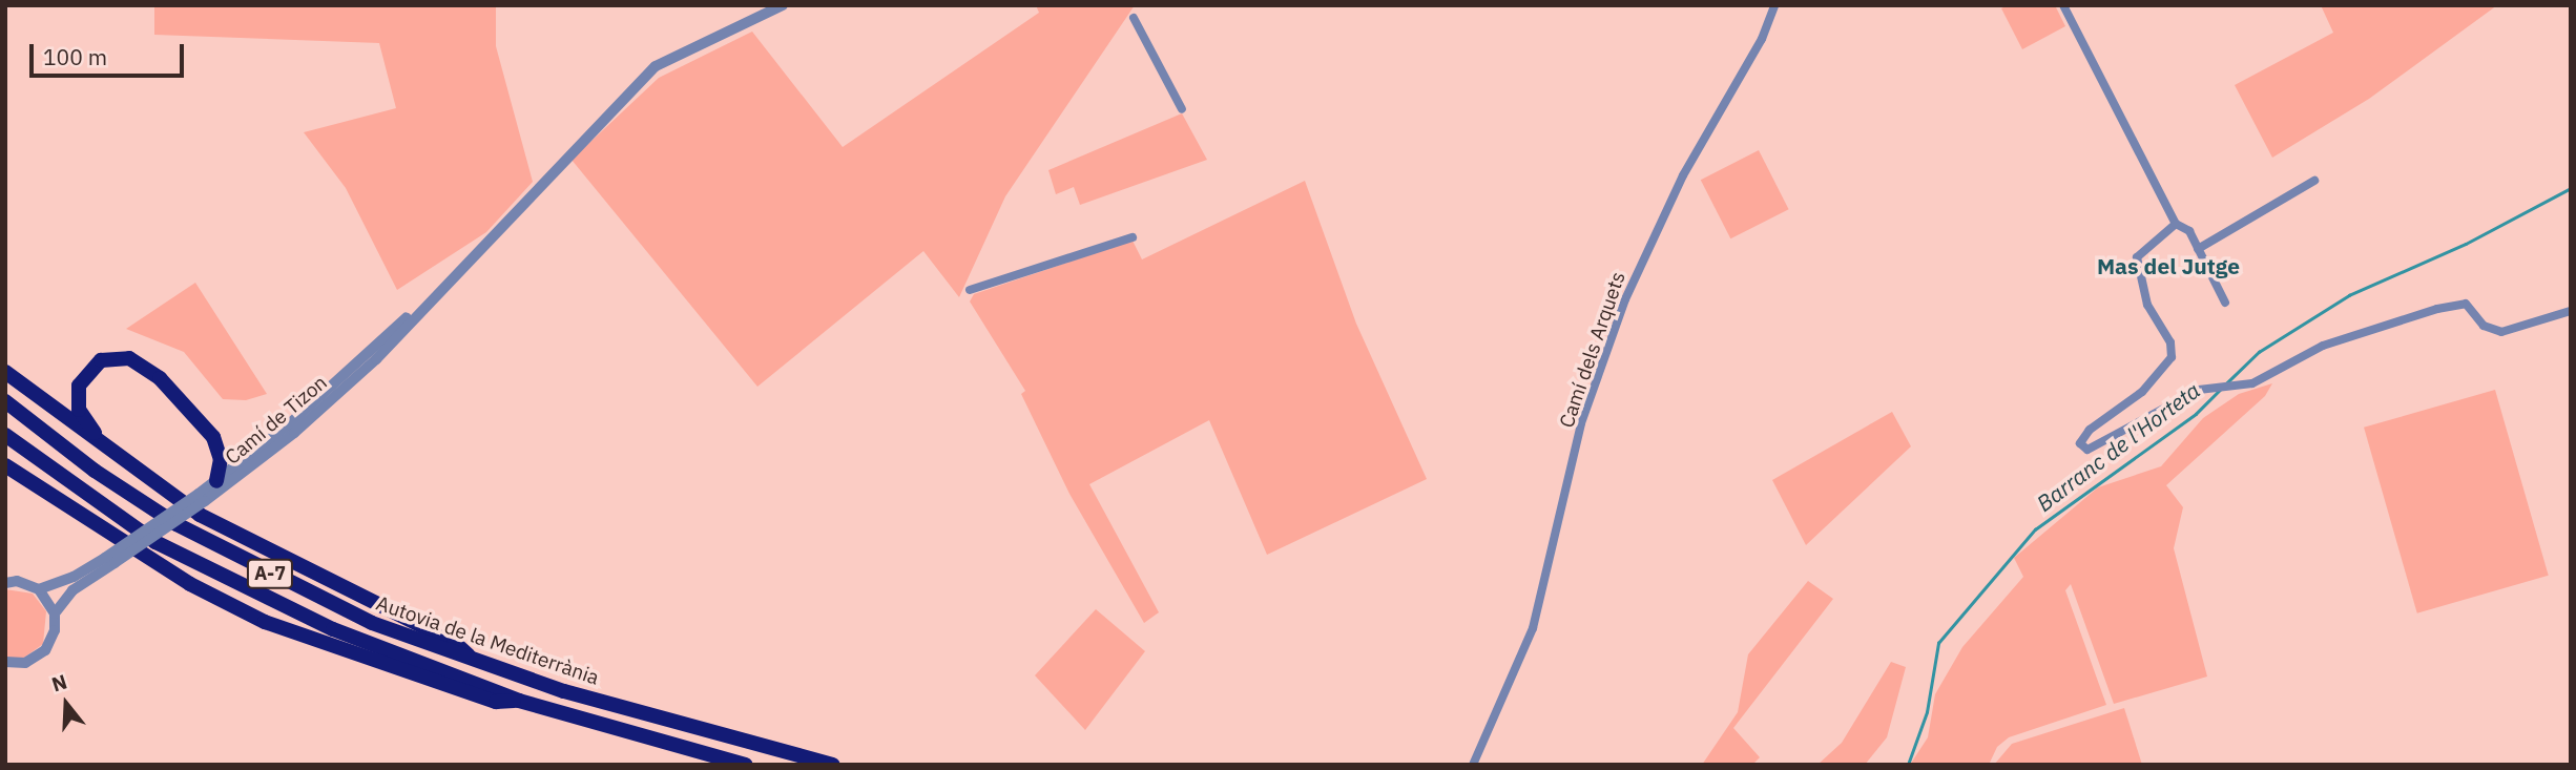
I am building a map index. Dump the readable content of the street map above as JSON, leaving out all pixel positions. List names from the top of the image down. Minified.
{"streets":{"highway":["A-7","Autovia de la Mediterrània"],"street":["Camí dels Arquets","Camí de Tizon"]},"districts":["Mas del Jutge"],"water":["Barranc de l'Horteta"],"scale_bar":"100 m","north":"top"}
